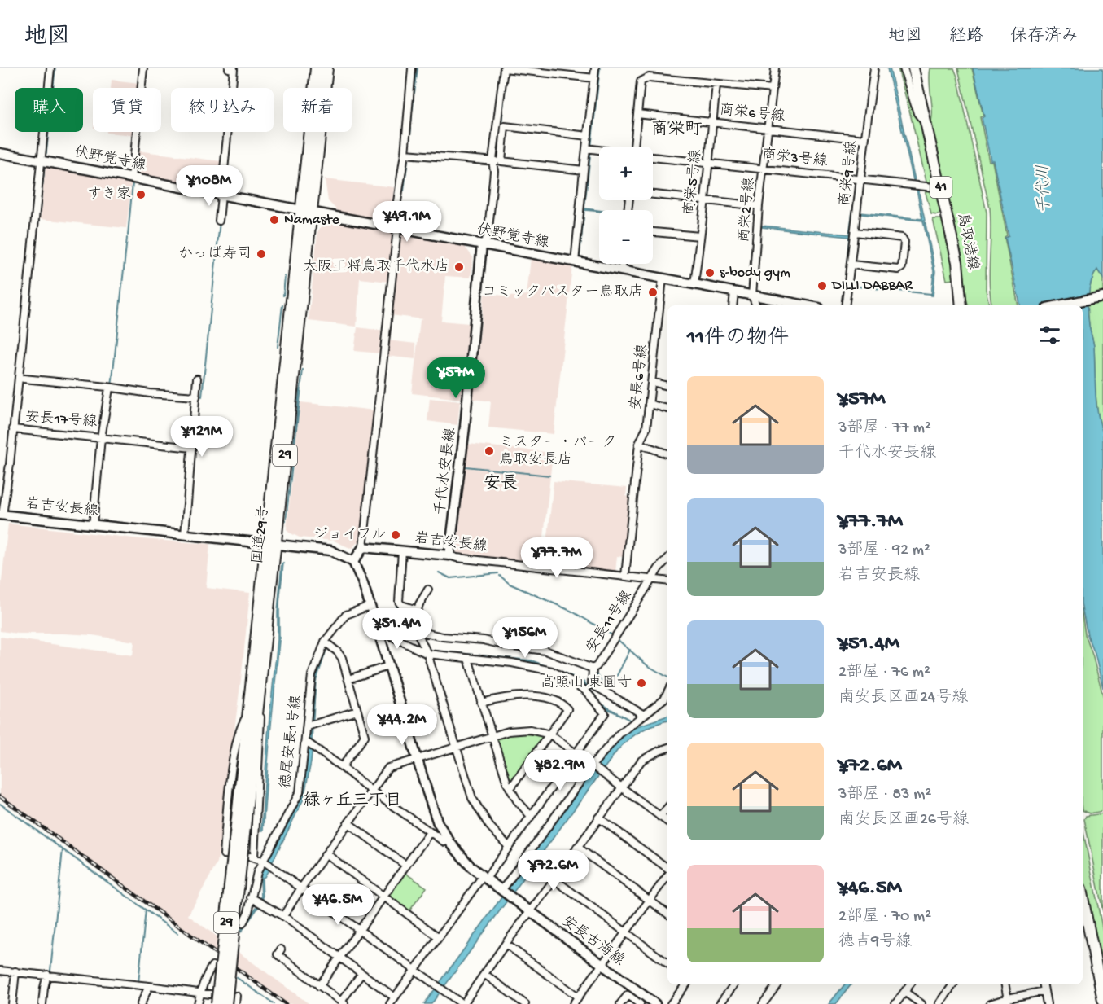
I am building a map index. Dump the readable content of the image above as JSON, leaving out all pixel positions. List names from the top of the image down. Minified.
{"streets":{"highway":["29","国道29号"],"main road":["41","鳥取港線"],"street":["商栄6号線","商栄3号線","伏野覚寺線","商栄9号線","商栄5号線","商栄2号線","安長6号線","安長17号線","千代水安長線","岩吉安長線","安長11号線","徳尾安長1号線","安長古海線"]},"crossings":[["商栄6号線","商栄9号線"],["商栄6号線","商栄5号線"],["商栄6号線","商栄2号線"],["商栄3号線","商栄9号線"],["商栄3号線","商栄5号線"],["商栄3号線","商栄2号線"],["商栄3号線","鳥取港線"],["伏野覚寺線","商栄5号線"],["伏野覚寺線","商栄2号線"],["伏野覚寺線","安長6号線"],["伏野覚寺線","千代水安長線"],["伏野覚寺線","国道29号"],["安長6号線","岩吉安長線"],["千代水安長線","岩吉安長線"],["岩吉安長線","国道29号"],["岩吉安長線","安長11号線"]],"districts":["商栄町","安長","緑ヶ丘三丁目"],"water":["千代川"],"places":["すき家","Namaste","かっぱ寿司","大阪王将鳥取千代水店","s-body gym","DILLI DABBAR","コミックバスター鳥取店","ミスター・バーク 鳥取安長店","ジョイフル","高照山 東圓寺"],"page":{"header":"地図","nav":["地図","経路","保存済み"],"chip":["購入","賃貸","絞り込み","新着"],"map_buttons":["+","−"],"price":["¥108M","¥49.1M","¥57M","¥121M","¥77.7M","¥51.4M","¥156M","¥44.2M","¥82.9M","¥72.6M","¥46.5M"],"heading":"11件の物件","list":[{"name":"¥57M","note":"3部屋 · 77 m² · 千代水安長線"},{"name":"¥77.7M","note":"3部屋 · 92 m² · 岩吉安長線"},{"name":"¥51.4M","note":"2部屋 · 76 m² · 南安長区画24号線"},{"name":"¥72.6M","note":"3部屋 · 83 m² · 南安長区画26号線"},{"name":"¥46.5M","note":"2部屋 · 70 m² · 徳吉9号線"}]}}
